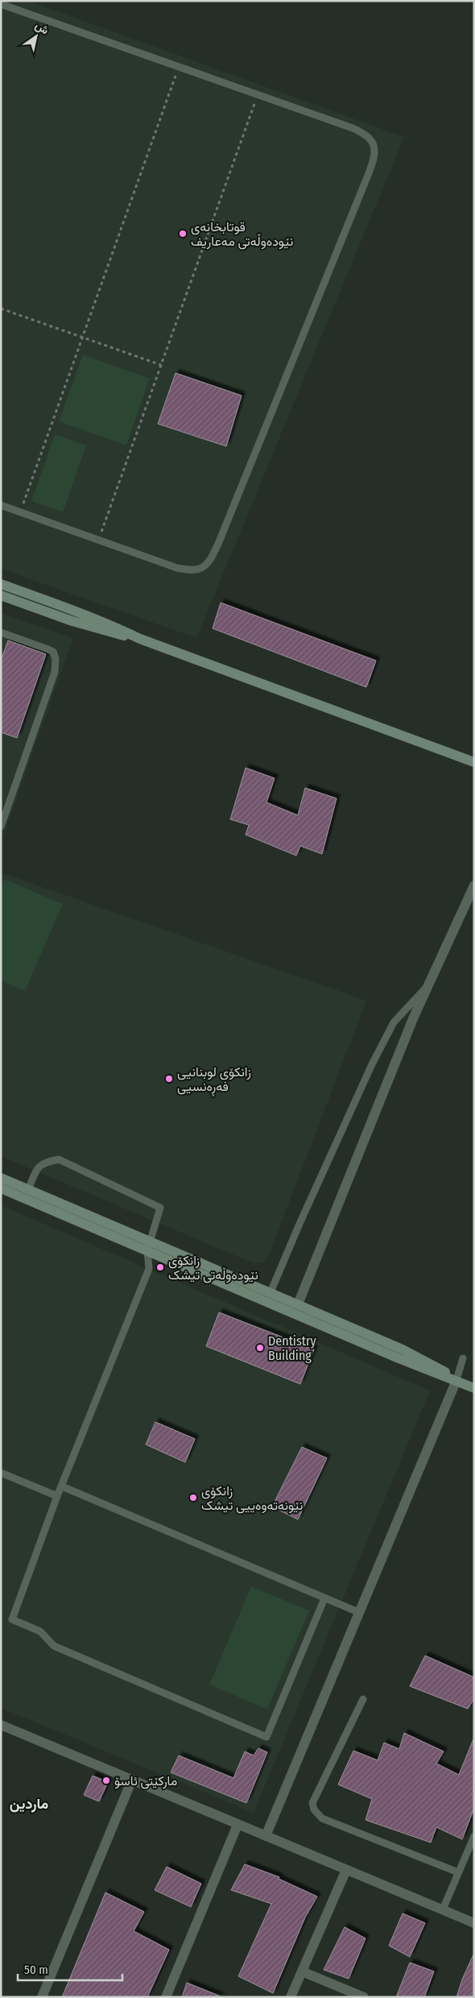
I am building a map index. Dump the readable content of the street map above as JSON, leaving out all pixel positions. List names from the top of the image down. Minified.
{"districts":["ماردین"],"places":["قوتابخانەی نێودەوڵەتی مەعاریف","زانکۆی لوبنانیی فەڕەنسیی","زانکۆی نێودەوڵەتی تیشک","Dentistry Building","زانکۆی نێونەتەوەییی تیشک","مارکێتی ئاسۆ"],"scale_bar":"50 m","north":"top right"}
